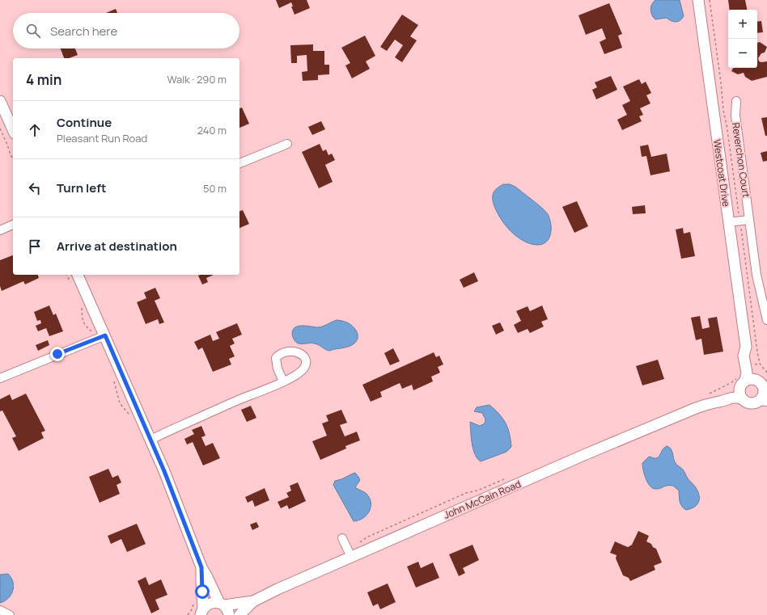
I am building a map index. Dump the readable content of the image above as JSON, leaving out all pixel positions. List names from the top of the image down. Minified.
{"streets":{"main road":["Westcoat Drive","John McCain Road"],"street":["Reverchon Court"]},"crossings":[["Westcoat Drive","John McCain Road"]],"page":{"map_buttons":["+","−"],"search":"Search here","heading":["4 min","Walk · 290 m"],"list":[["Continue","Pleasant Run Road","240 m"],["Turn left","50 m"],"Arrive at destination"]}}
